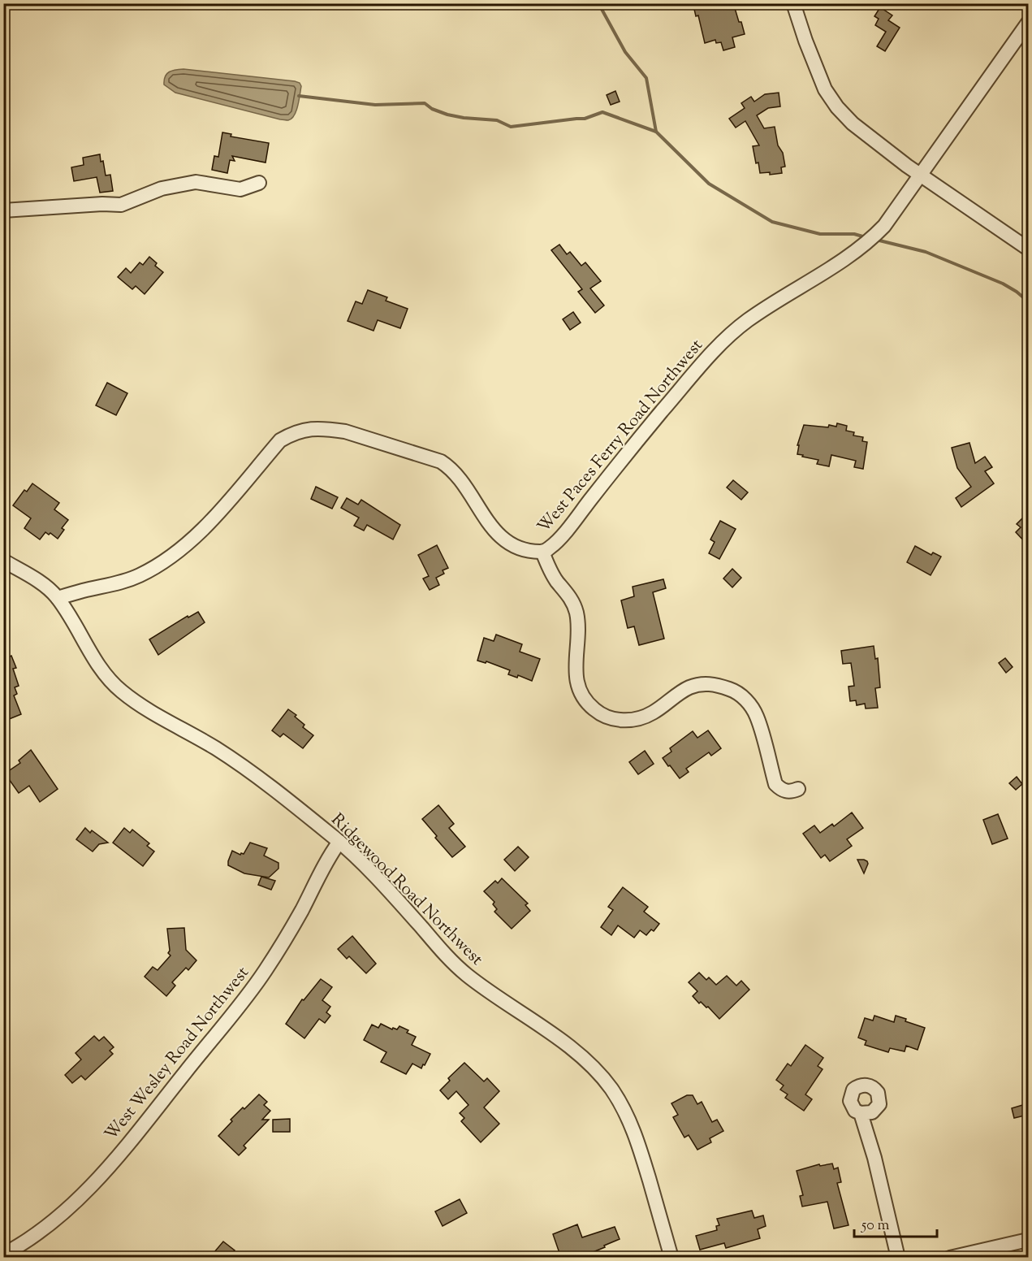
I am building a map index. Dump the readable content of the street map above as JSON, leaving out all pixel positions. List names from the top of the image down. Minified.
{"streets":{"street":["West Paces Ferry Road Northwest","Ridgewood Road Northwest","West Wesley Road Northwest"]},"crossings":[["West Paces Ferry Road Northwest","Ridgewood Road Northwest"],["Ridgewood Road Northwest","West Wesley Road Northwest"]],"scale_bar":"50 m"}
